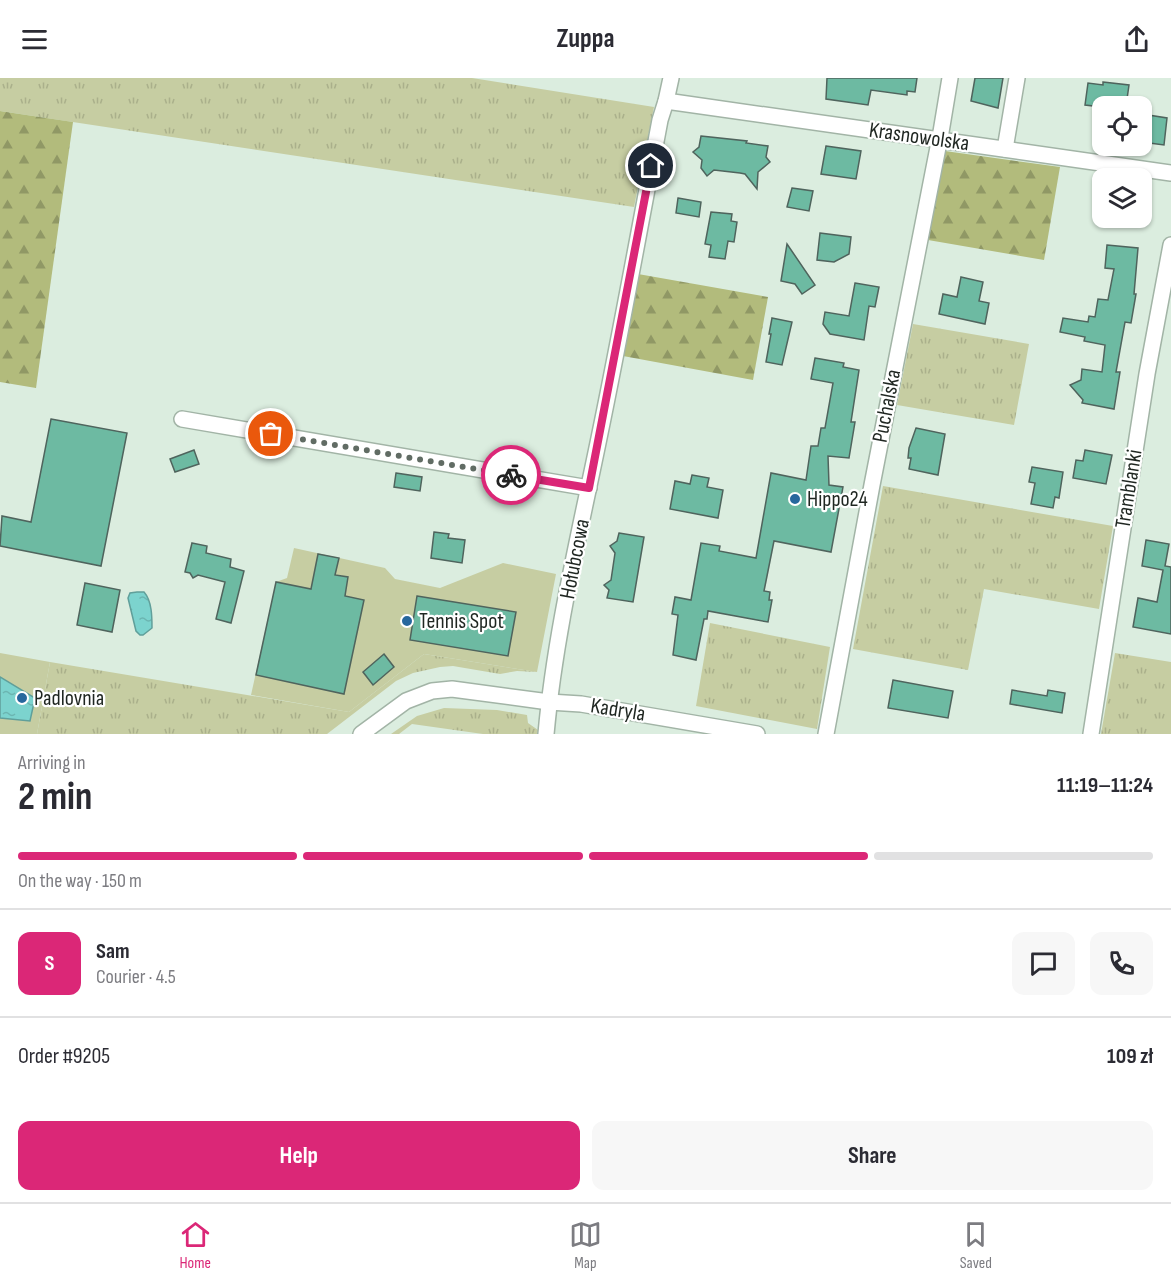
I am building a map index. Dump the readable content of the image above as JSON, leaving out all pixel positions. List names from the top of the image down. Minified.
{"streets":{"street":["Krasnowolska","Puchalska","Tramblanki","Hołubcowa","Kadryla"]},"crossings":[["Krasnowolska","Puchalska"],["Krasnowolska","Hołubcowa"],["Hołubcowa","Kadryla"]],"places":["Hippo24","Tennis Spot","Padlovnia"],"page":{"header":"Zuppa","heading":["2 min","Arriving in","11:19–11:24"],"panel":["Sam","Courier · 4.5","Order #9205","109 zł"],"bar":"On the way · 150 m","round":"S","buttons":["Help","Share"],"tabs":["Home","Map","Saved"]}}
